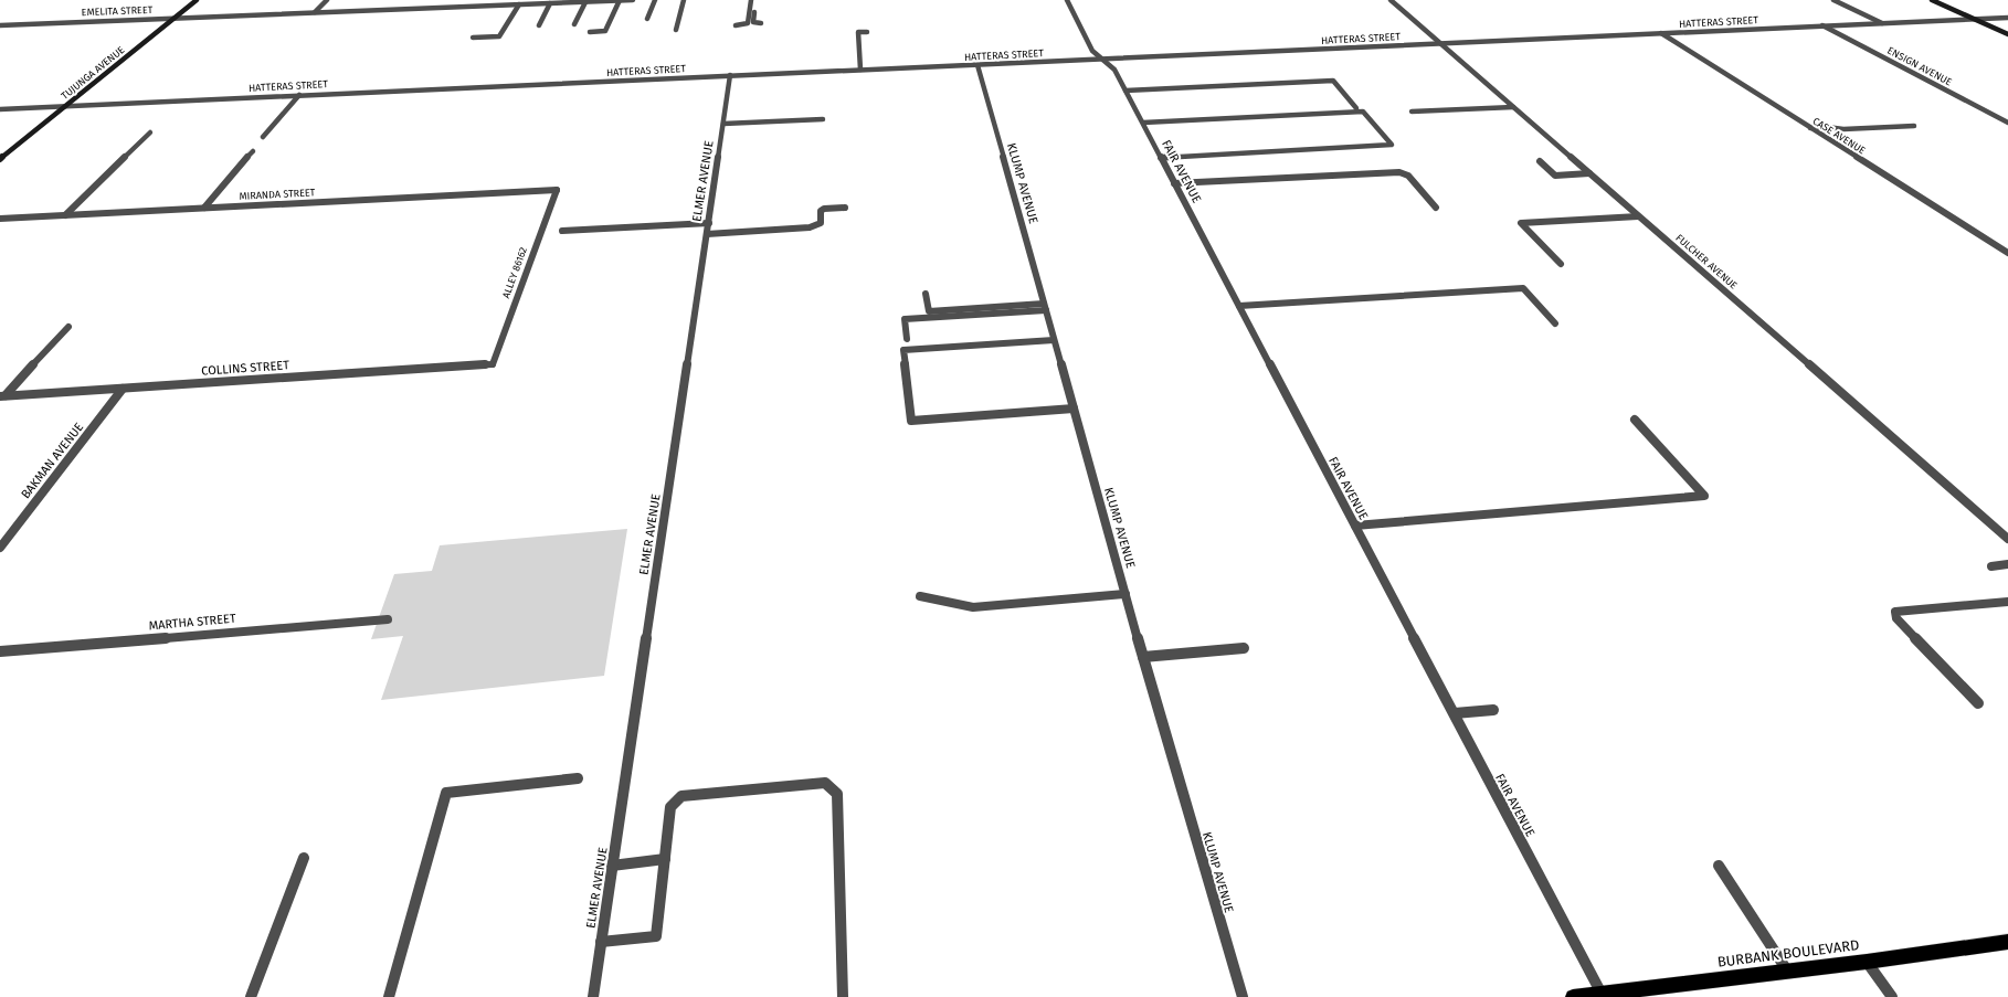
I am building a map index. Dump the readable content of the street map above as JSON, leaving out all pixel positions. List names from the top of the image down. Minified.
{"streets":{"main road":["BURBANK BOULEVARD"],"street":["EMELITA STREET","HATTERAS STREET","ENSIGN AVENUE","TUJUNGA AVENUE","CASE AVENUE","FAIR AVENUE","ELMER AVENUE","KLUMP AVENUE","MIRANDA STREET","FULCHER AVENUE","ALLEY 86162","COLLINS STREET","BAKMAN AVENUE","MARTHA STREET"]},"crossings":[["EMELITA STREET","TUJUNGA AVENUE"],["HATTERAS STREET","ENSIGN AVENUE"],["HATTERAS STREET","TUJUNGA AVENUE"],["HATTERAS STREET","CASE AVENUE"],["HATTERAS STREET","FAIR AVENUE"],["HATTERAS STREET","ELMER AVENUE"],["HATTERAS STREET","KLUMP AVENUE"],["HATTERAS STREET","FULCHER AVENUE"],["FAIR AVENUE","BURBANK BOULEVARD"],["MIRANDA STREET","ALLEY 86162"],["ALLEY 86162","COLLINS STREET"],["COLLINS STREET","BAKMAN AVENUE"]]}
